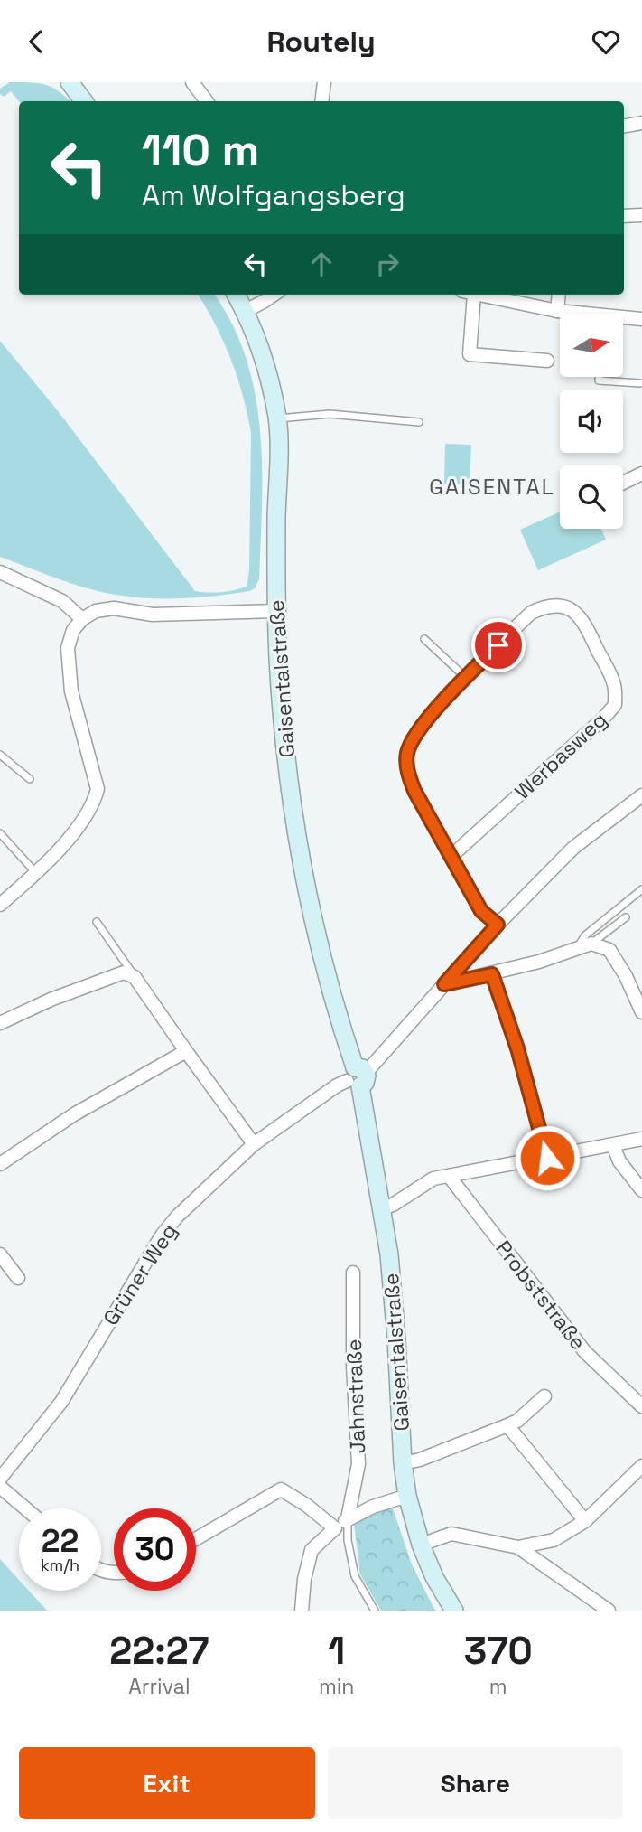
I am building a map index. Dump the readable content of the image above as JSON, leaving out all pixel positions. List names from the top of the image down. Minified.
{"streets":{"main road":["Gaisentalstraße"],"street":["Werbasweg","Grüner Weg","Probststraße","Jahnstraße"]},"crossings":[["Gaisentalstraße","Grüner Weg"],["Werbasweg","Grüner Weg"]],"districts":["GAISENTAL"],"north":"right","page":{"header":"Routely","turn":["110 m","Am Wolfgangsberg"],"speed":"22 km/h","limit":"30","eta":["22:27","Arrival","1","min","370","m"],"buttons":["Exit","Share"]}}
